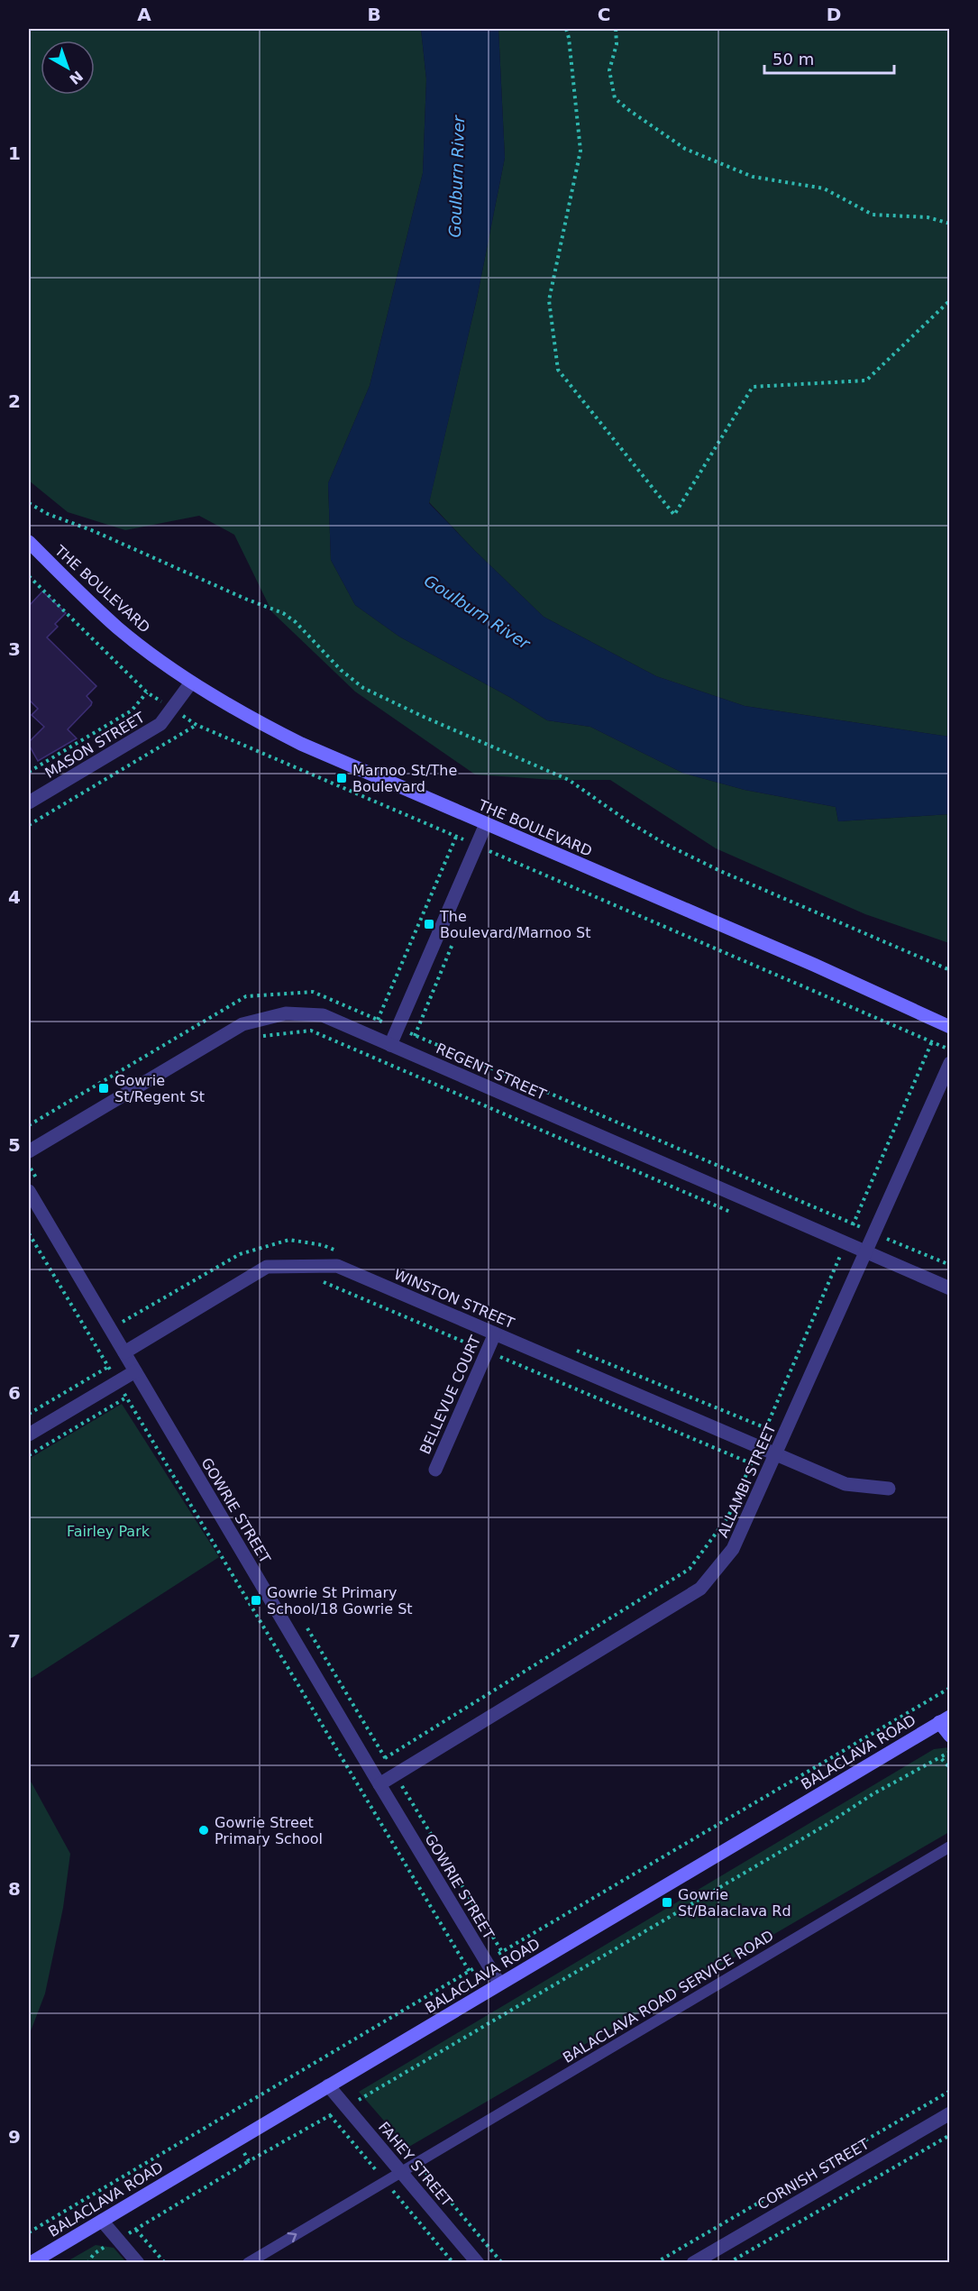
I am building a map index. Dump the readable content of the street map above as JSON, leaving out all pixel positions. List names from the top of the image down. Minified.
{"streets":{"street":["THE BOULEVARD","MASON STREET","REGENT STREET","WINSTON STREET","BELLEVUE COURT","ALLAMBI STREET","GOWRIE STREET","BALACLAVA ROAD","FAHEY STREET","CORNISH STREET"],"lane":["BALACLAVA ROAD SERVICE ROAD"]},"crossings":[["THE BOULEVARD","MASON STREET"],["REGENT STREET","ALLAMBI STREET"],["WINSTON STREET","BELLEVUE COURT"],["WINSTON STREET","ALLAMBI STREET"],["WINSTON STREET","GOWRIE STREET"],["ALLAMBI STREET","GOWRIE STREET"],["GOWRIE STREET","BALACLAVA ROAD"],["BALACLAVA ROAD","FAHEY STREET"],["BALACLAVA ROAD SERVICE ROAD","FAHEY STREET"]],"water":["Goulburn River"],"parks":["Fairley Park"],"places":{"transit":["Marnoo St/The Boulevard","The Boulevard/Marnoo St","Gowrie St/Regent St","Gowrie St Primary School/18 Gowrie St","Gowrie St/Balaclava Rd"],"other":["Gowrie Street Primary School"]},"scale_bar":"50 m","north":"bottom right","grid":{"columns":["A","B","C","D"],"rows":["1","2","3","4","5","6","7","8","9"]}}
